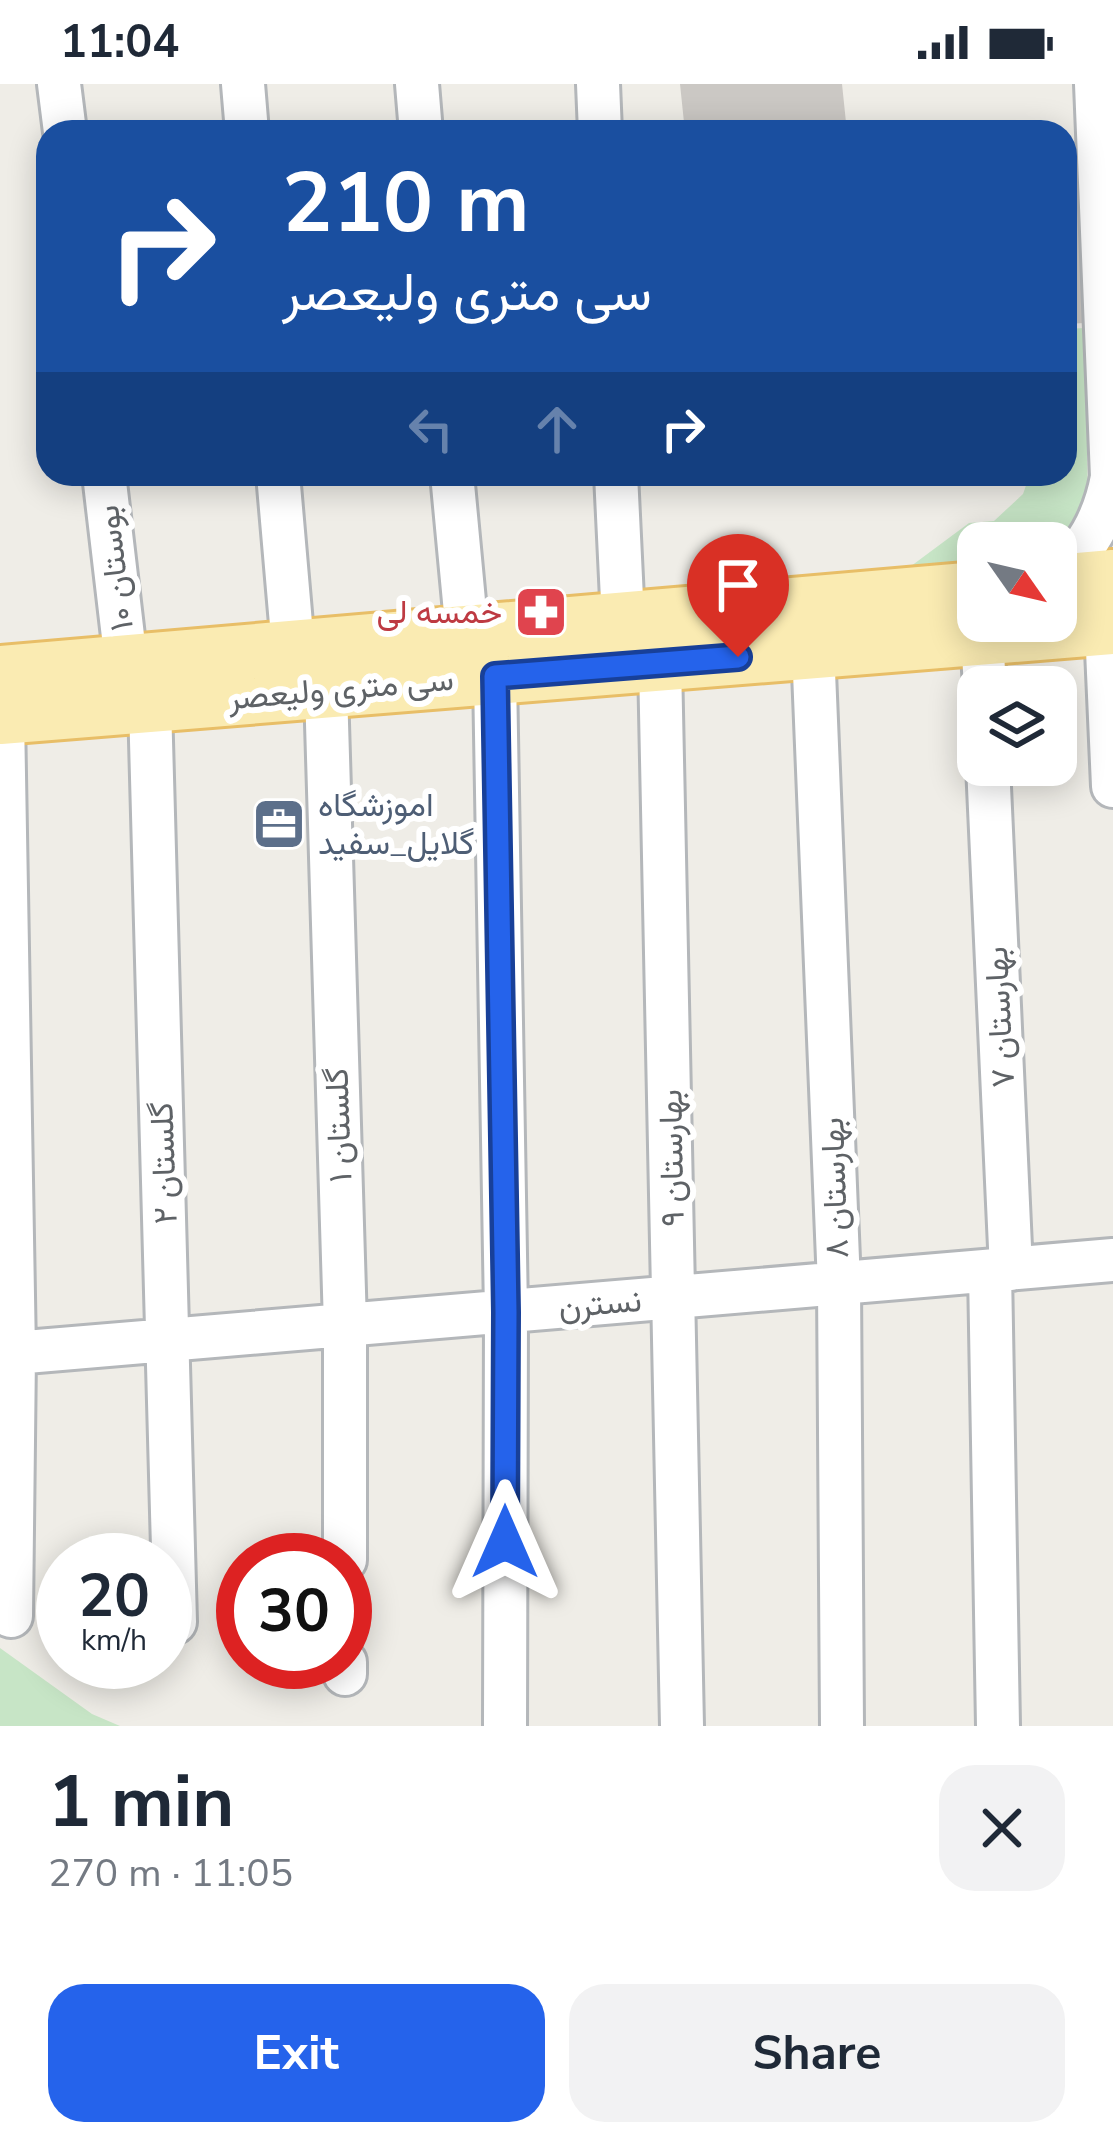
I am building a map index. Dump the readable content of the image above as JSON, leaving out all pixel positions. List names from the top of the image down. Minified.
{"streets":{"main road":["سی متری ولیعصر"],"street":["بوستان ۱۰","بهارستان ۷","گلستان ۱","بهارستان ۹","گلستان ۲","بهارستان ۸","نسترن"]},"crossings":[["بوستان ۱۰","سی متری ولیعصر"],["بوستان ۱۰","گلستان ۲"],["سی متری ولیعصر","گلستان ۱"],["سی متری ولیعصر","بهارستان ۹"],["سی متری ولیعصر","گلستان ۲"],["سی متری ولیعصر","بهارستان ۸"],["بهارستان ۷","نسترن"],["گلستان ۱","نسترن"],["بهارستان ۹","نسترن"],["گلستان ۲","نسترن"],["بهارستان ۸","نسترن"]],"places":{"pharmacy":["خمسه لی"],"office":["اموزشگاه گلایل_سفید"]},"north":"bottom right","page":{"status":"11:04","turn":["210 m","سی متری ولیعصر"],"speed":"20 km/h","limit":"30","heading":["1 min","270 m · 11:05"],"buttons":["Exit","Share"]}}
